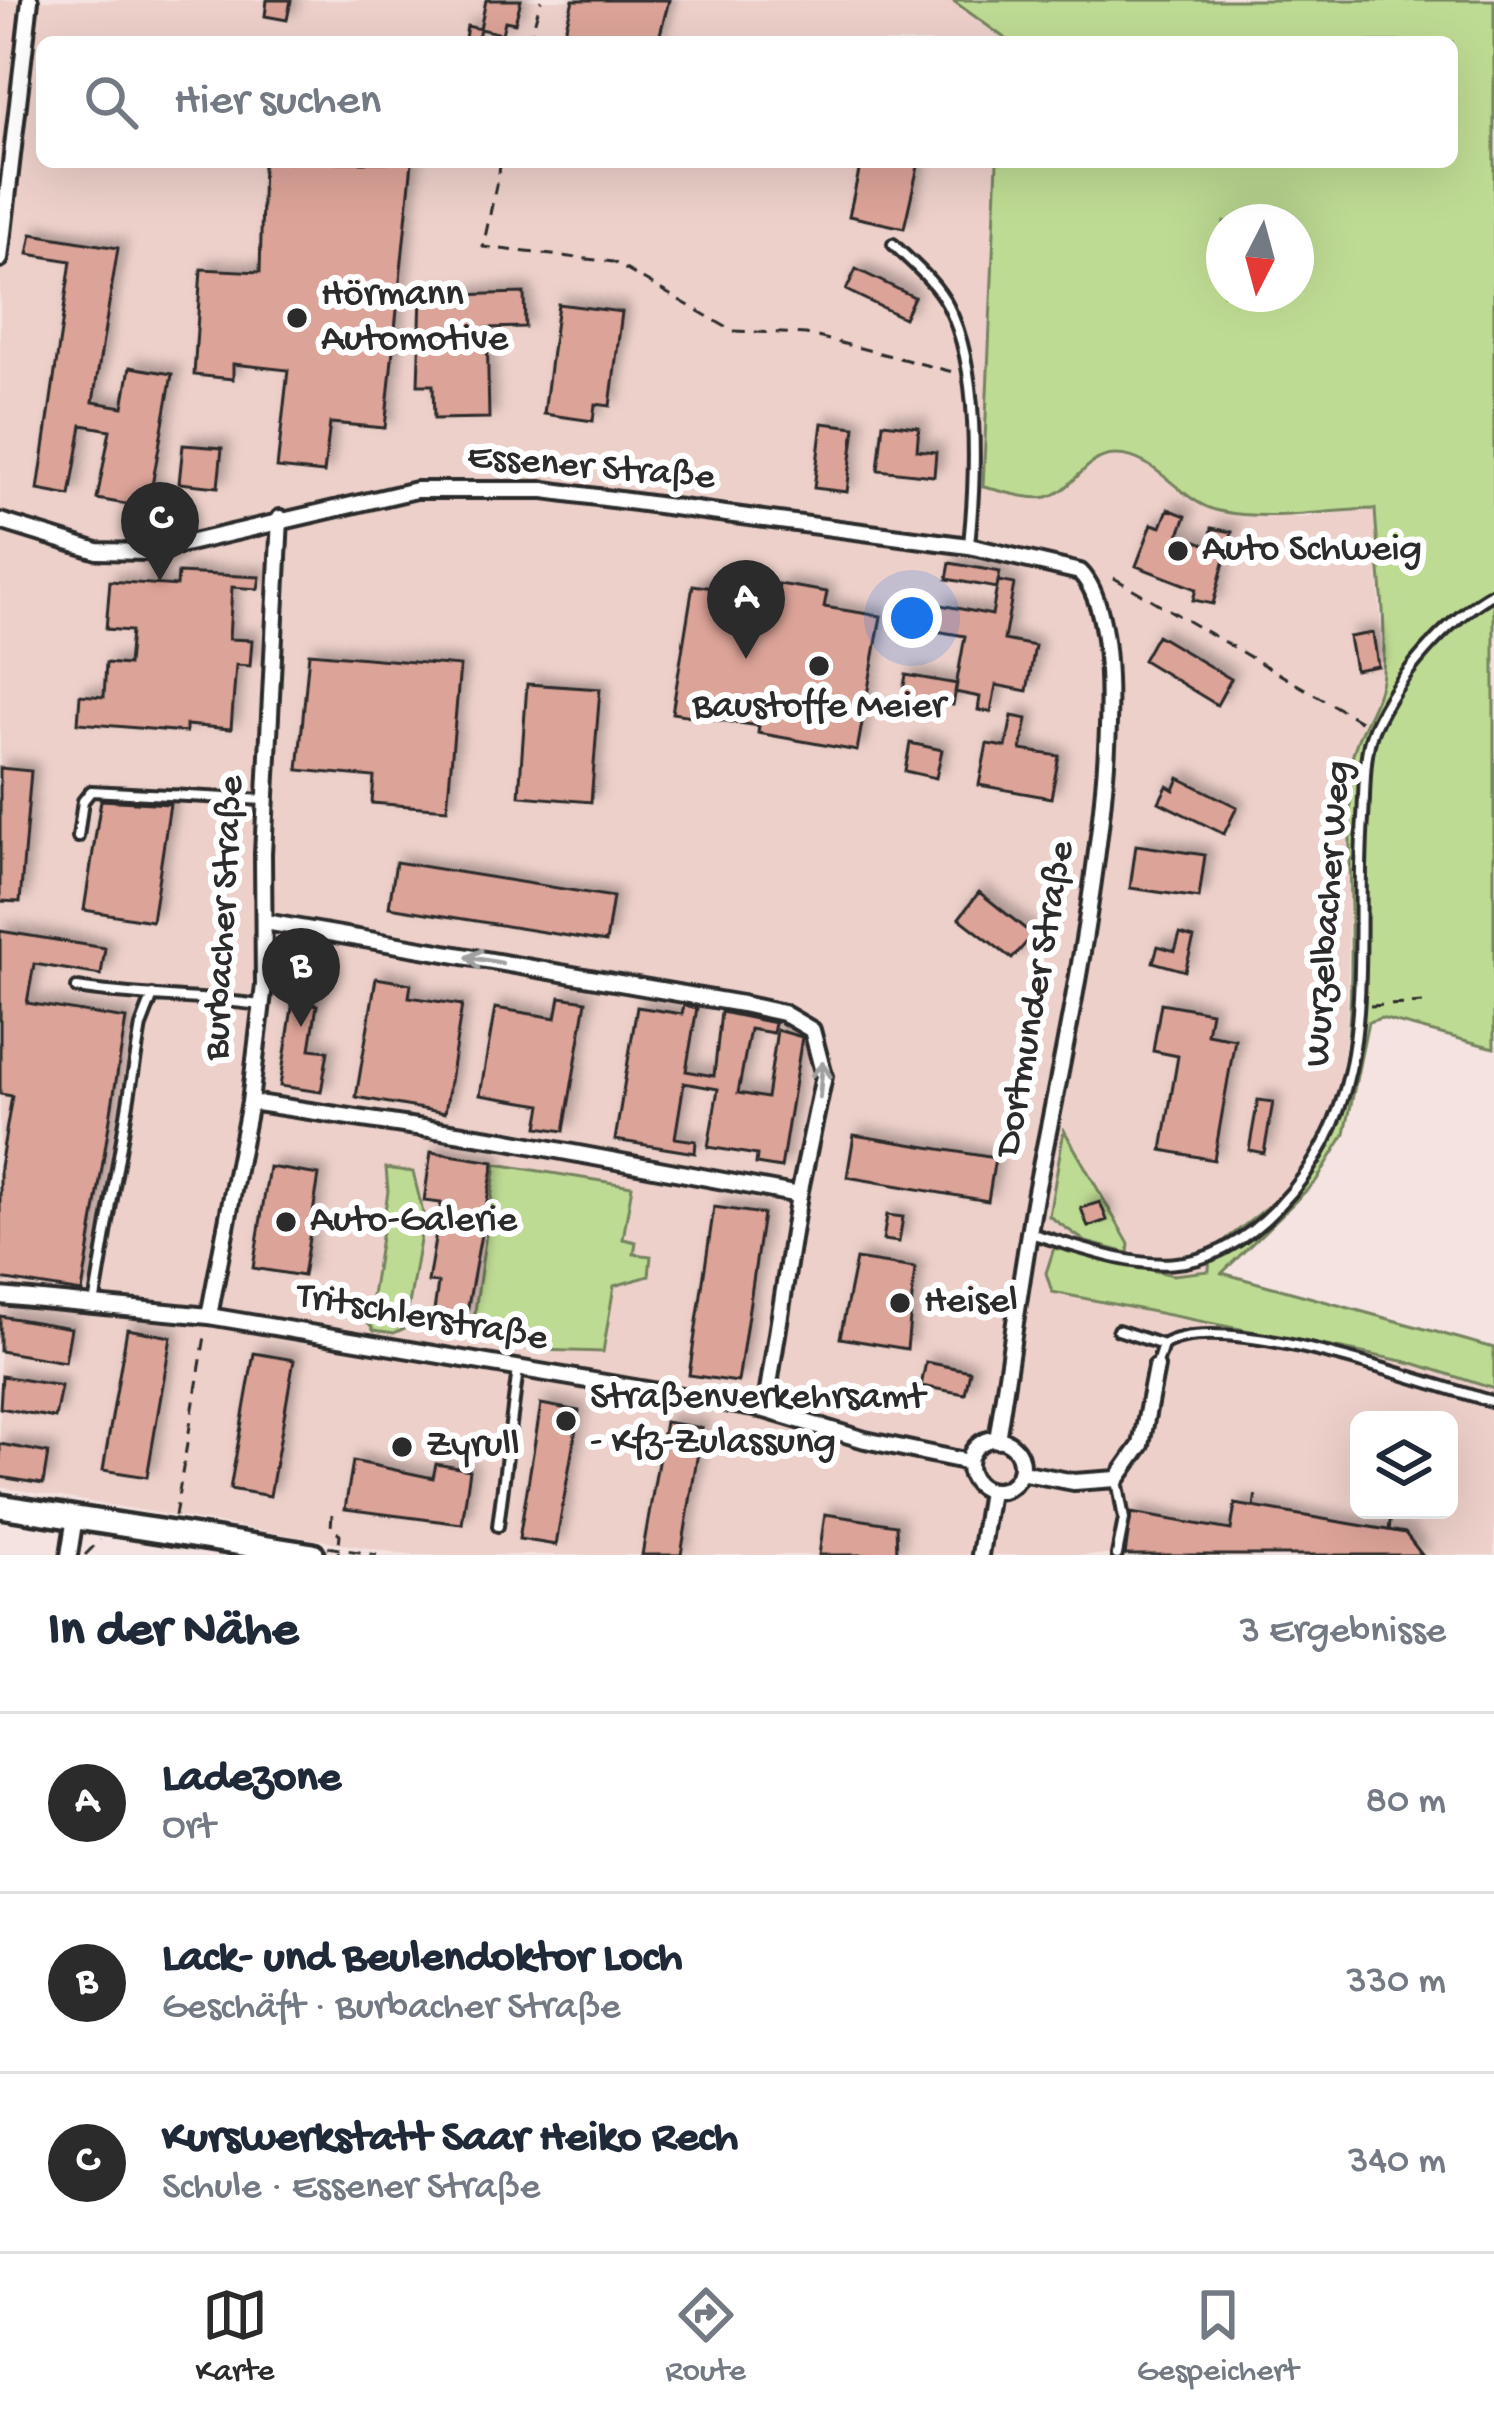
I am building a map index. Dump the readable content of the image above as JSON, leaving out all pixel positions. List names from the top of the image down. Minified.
{"streets":{"street":["Essener Straße","Burbacher Straße","Dortmunder Straße","Tritschlerstraße"],"lane":["Wurzelbacher Weg"]},"crossings":[["Essener Straße","Burbacher Straße"],["Essener Straße","Dortmunder Straße"],["Wurzelbacher Weg","Dortmunder Straße"],["Burbacher Straße","Tritschlerstraße"],["Dortmunder Straße","Tritschlerstraße"]],"places":["Hörmann Automotive","Auto Schweig","Baustoffe Meier","Auto-Galerie","Heisel","Straßenverkehrsamt - Kfz-Zulassung","Zyrull"],"north":"bottom","page":{"search":"Hier suchen","pins":["C","A","B"],"heading":["In der Nähe","3 Ergebnisse"],"list":[{"mark":"A","name":"Ladezone","note":"Ort","value":"80 m"},{"mark":"B","name":"Lack- und Beulendoktor Loch","note":"Geschäft · Burbacher Straße","value":"330 m"},{"mark":"C","name":"Kurswerkstatt Saar Heiko Rech","note":"Schule · Essener Straße","value":"340 m"}],"nav":["Karte","Route","Gespeichert"]}}
